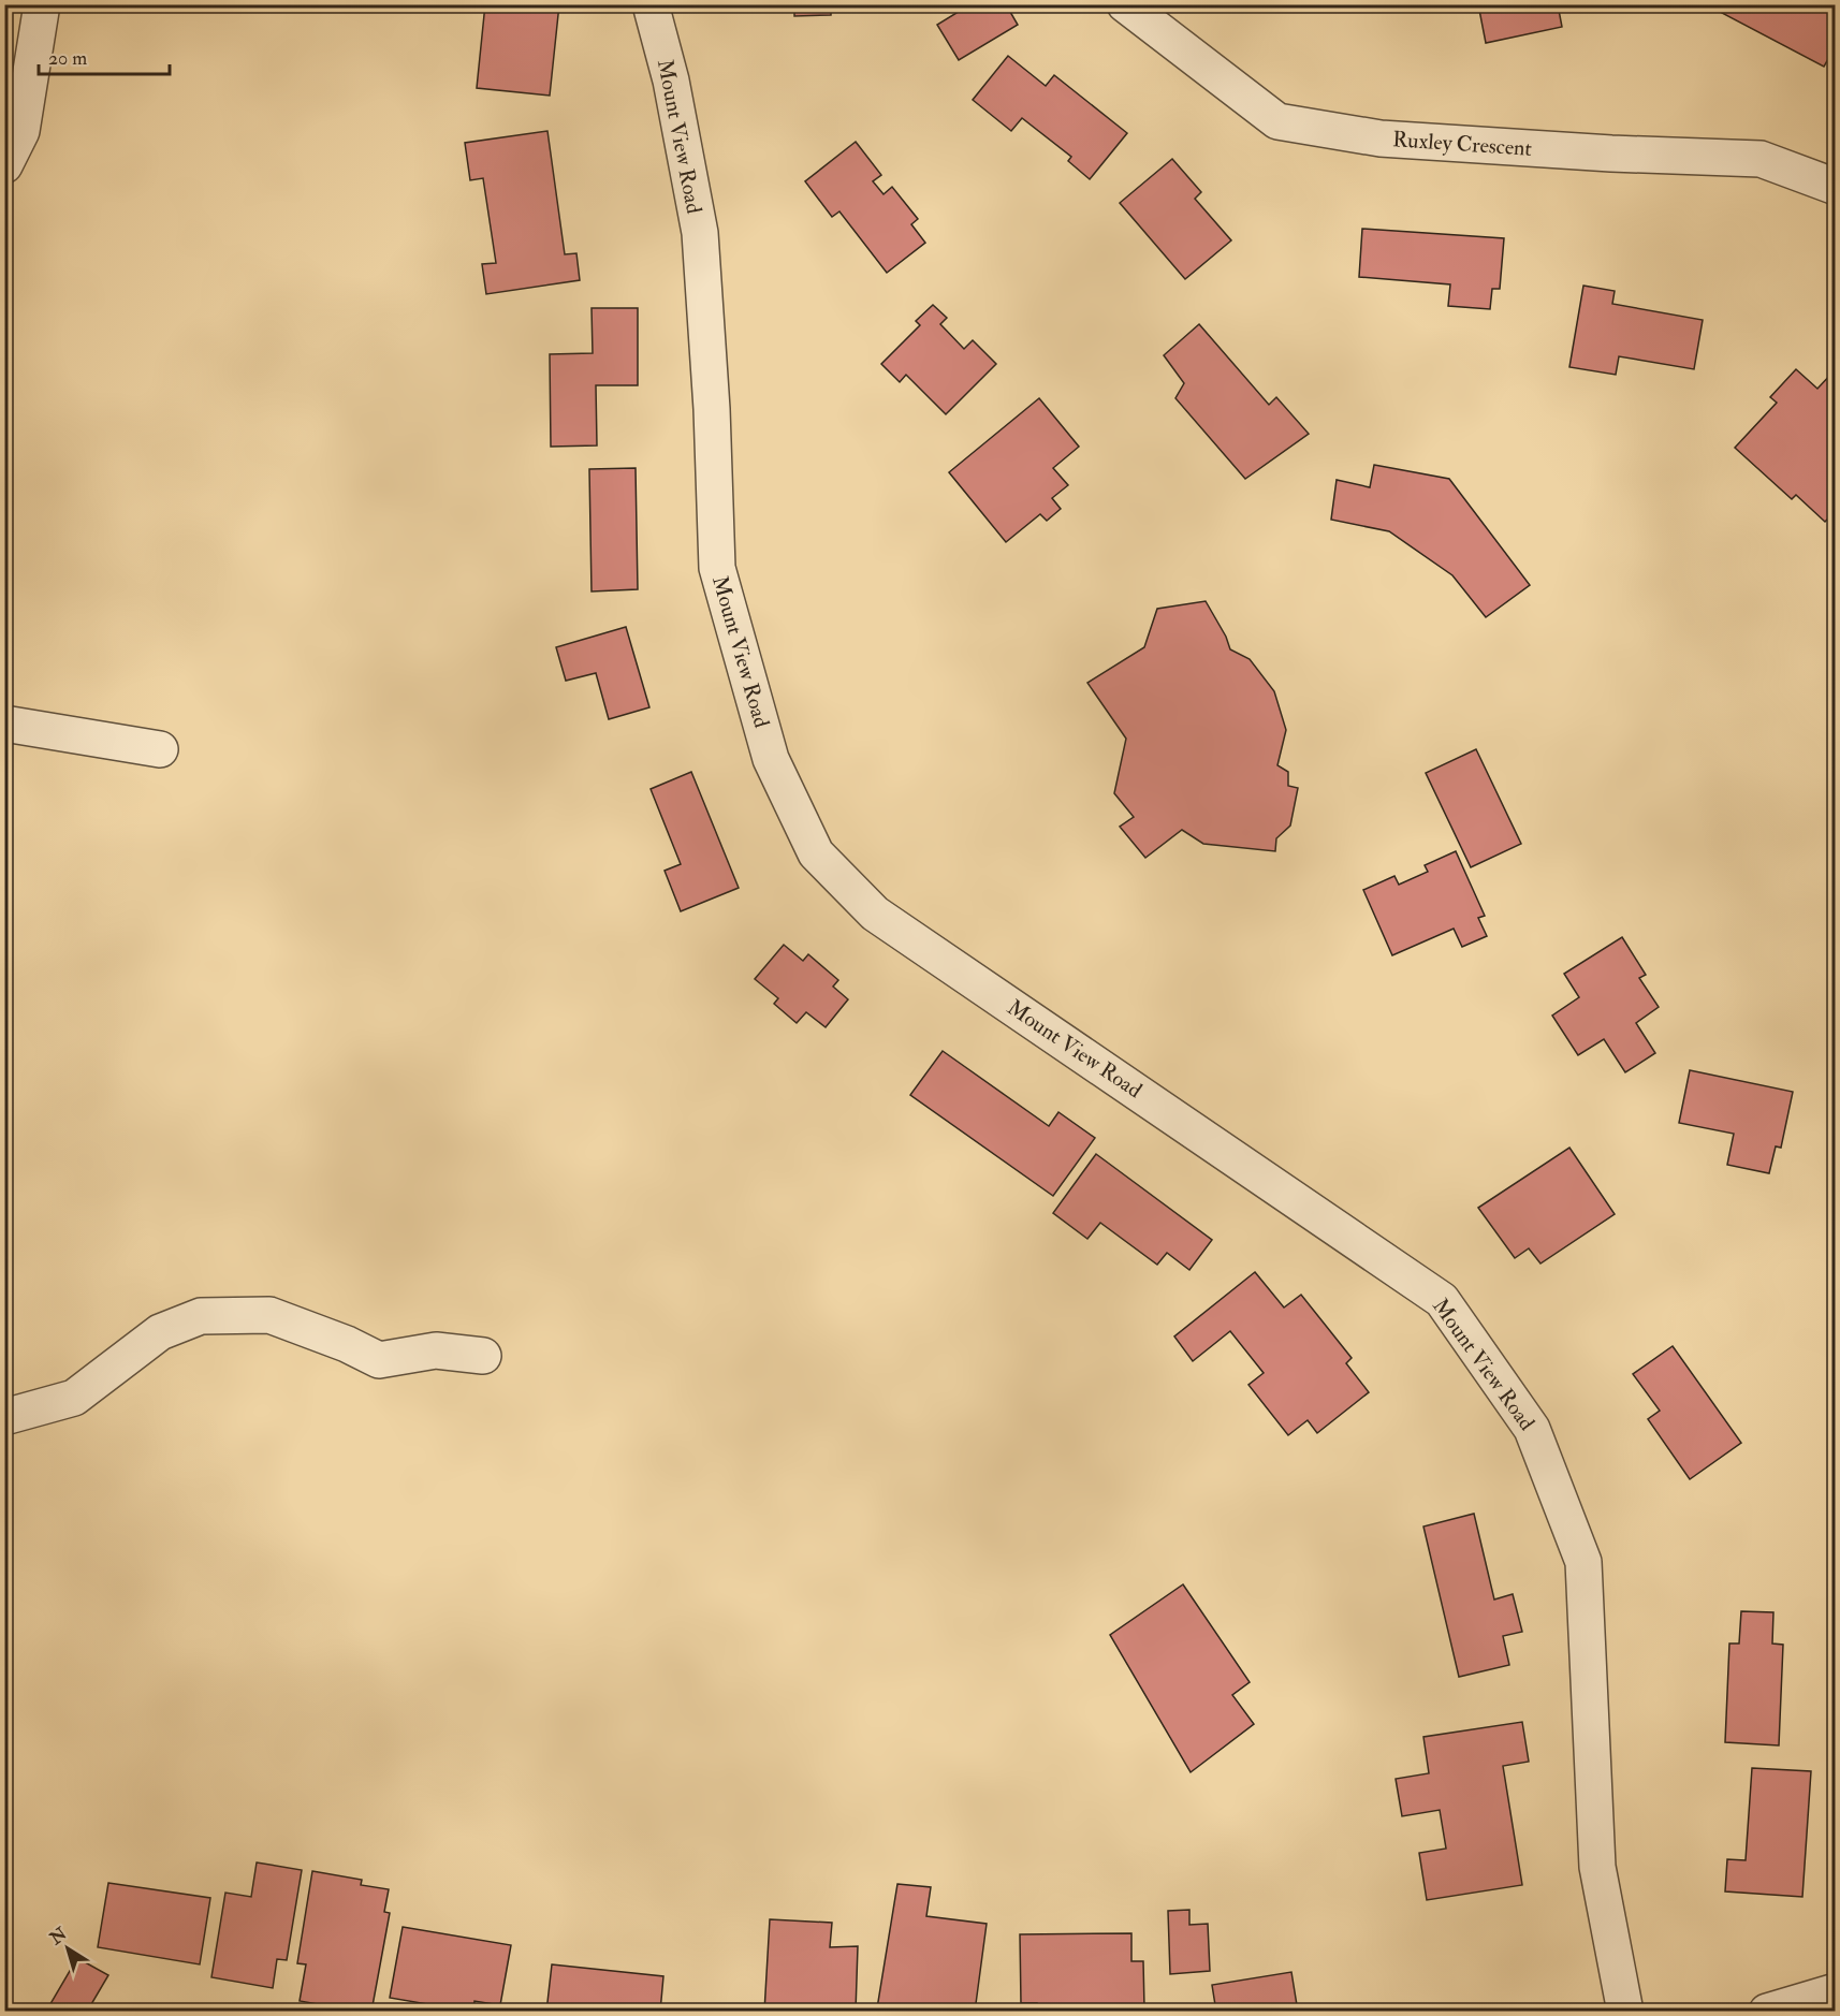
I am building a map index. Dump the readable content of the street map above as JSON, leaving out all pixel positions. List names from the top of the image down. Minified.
{"streets":{"street":["Mount View Road","Ruxley Crescent"]},"scale_bar":"20 m","north":"top left"}
